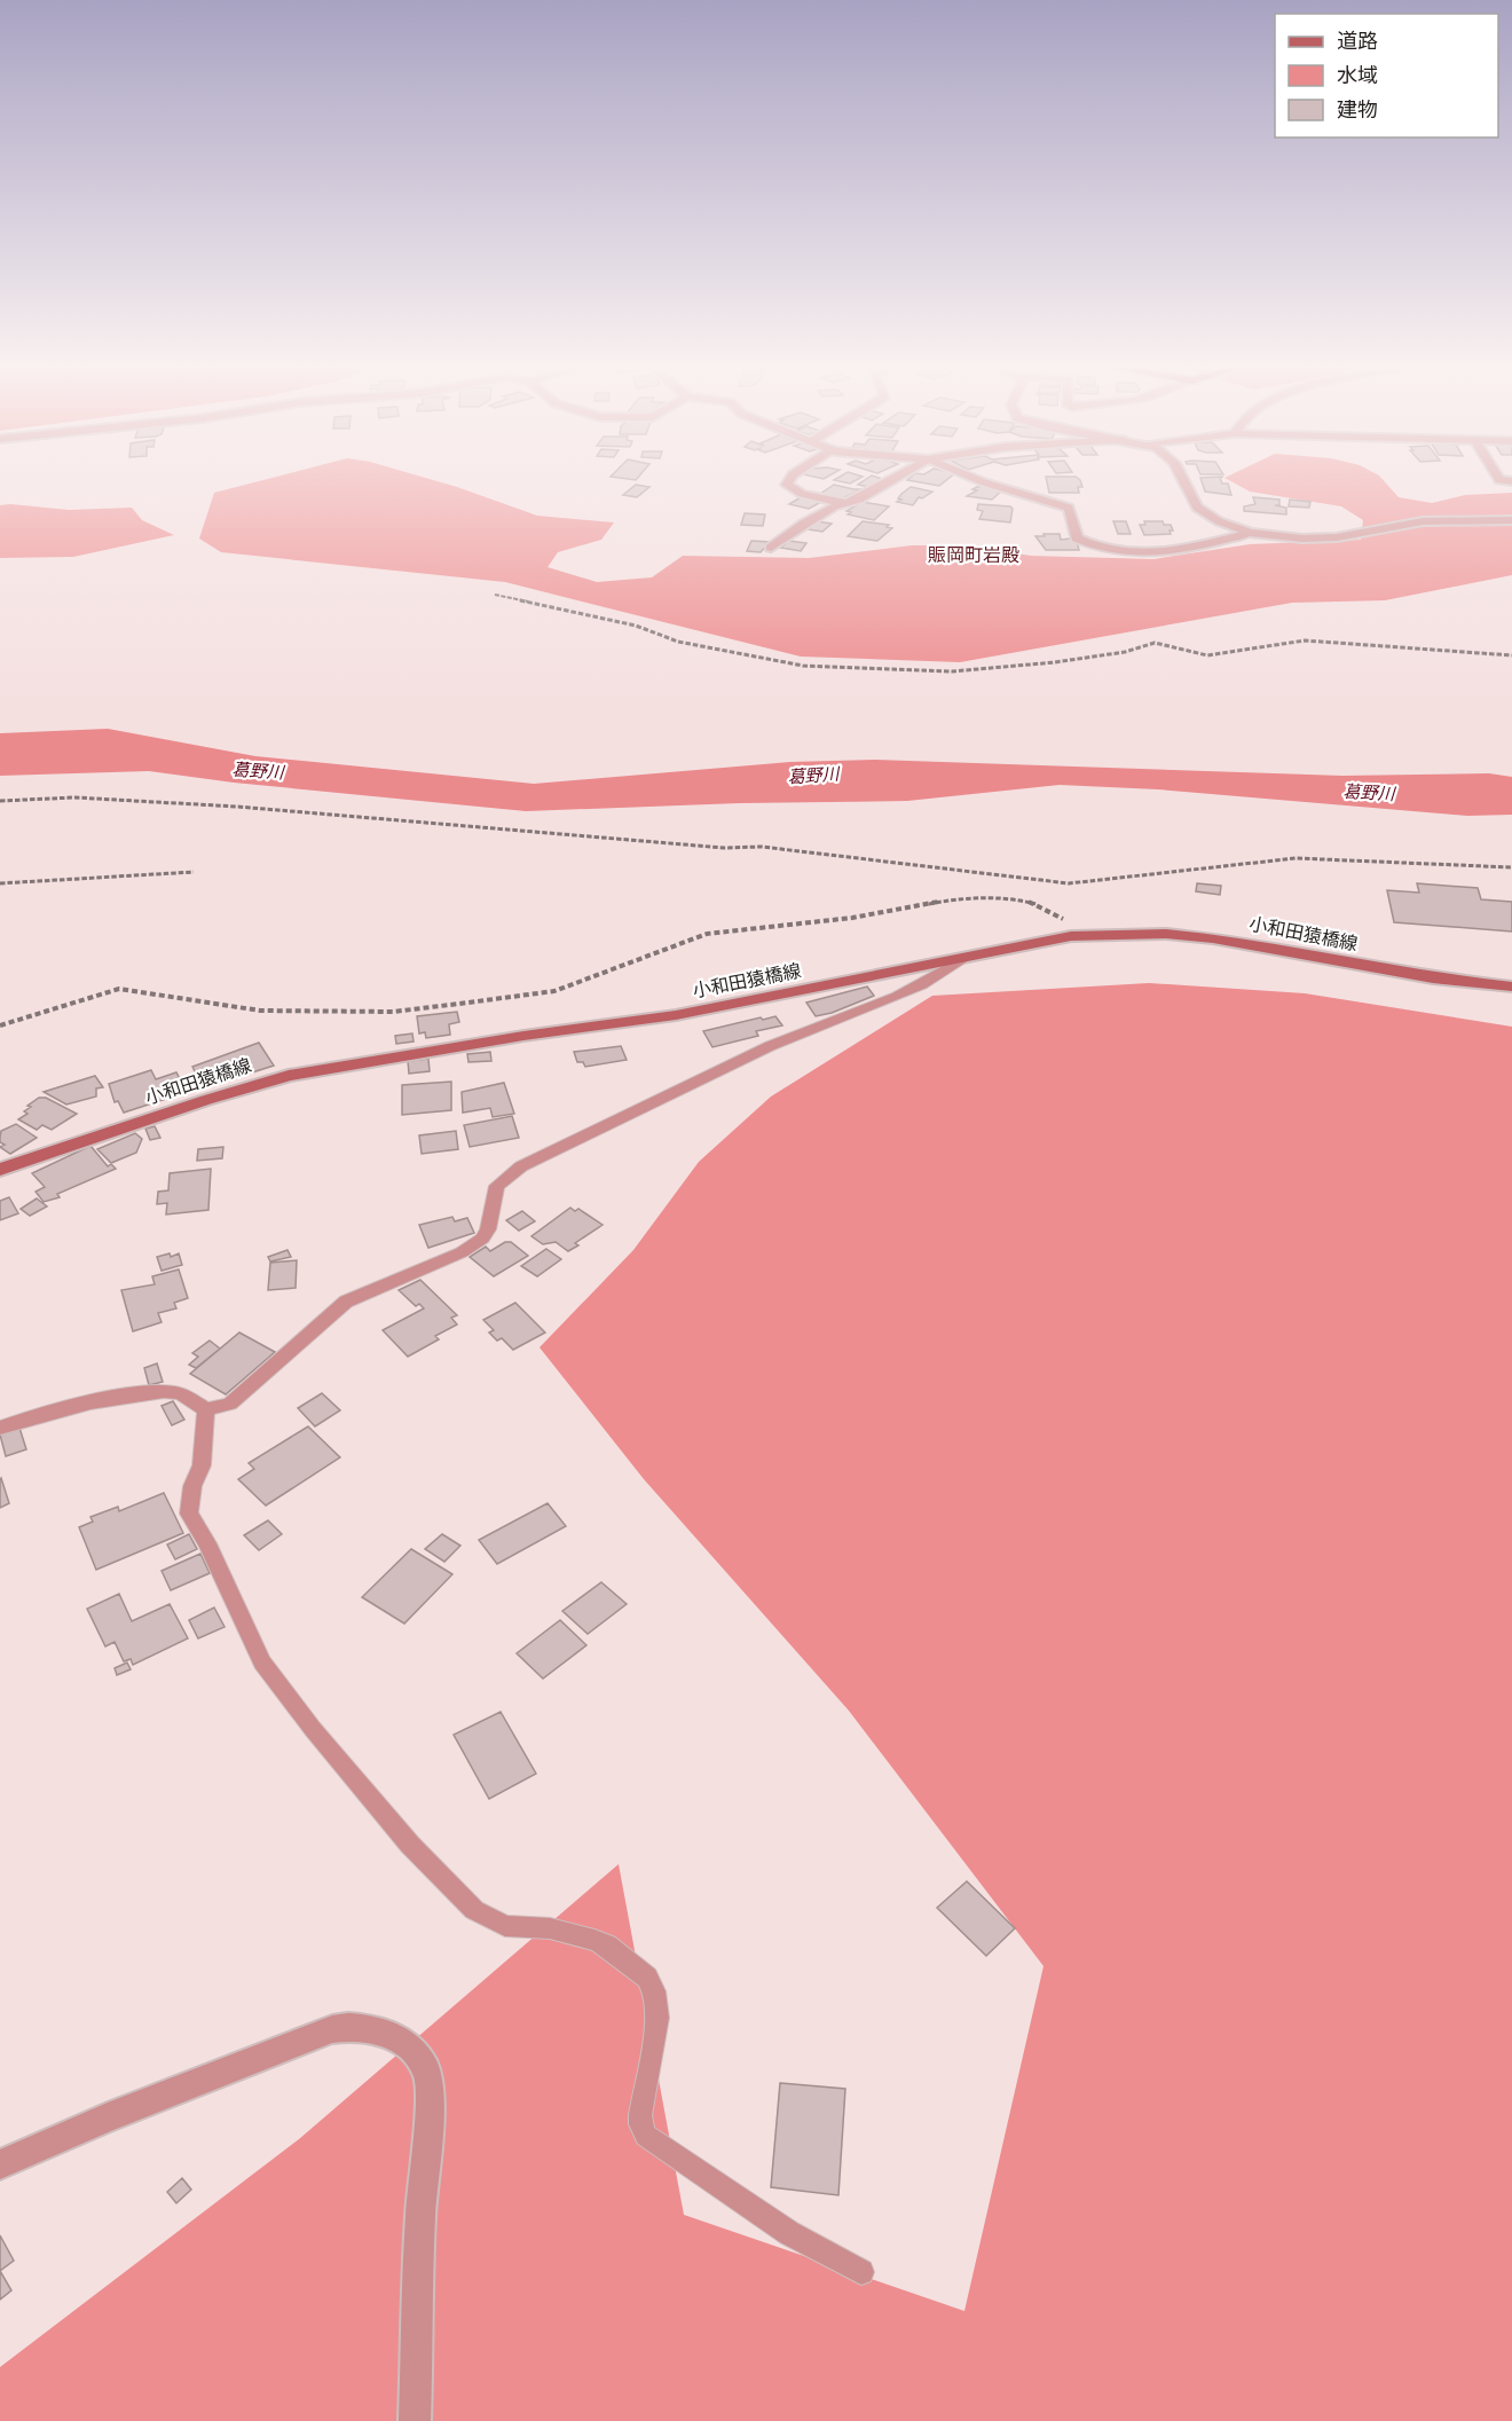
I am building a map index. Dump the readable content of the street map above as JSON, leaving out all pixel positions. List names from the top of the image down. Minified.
{"streets":{"main road":["小和田猿橋線"]},"districts":["賑岡町岩殿"],"water":["葛野川"],"legend":["道路","水域","建物"]}
